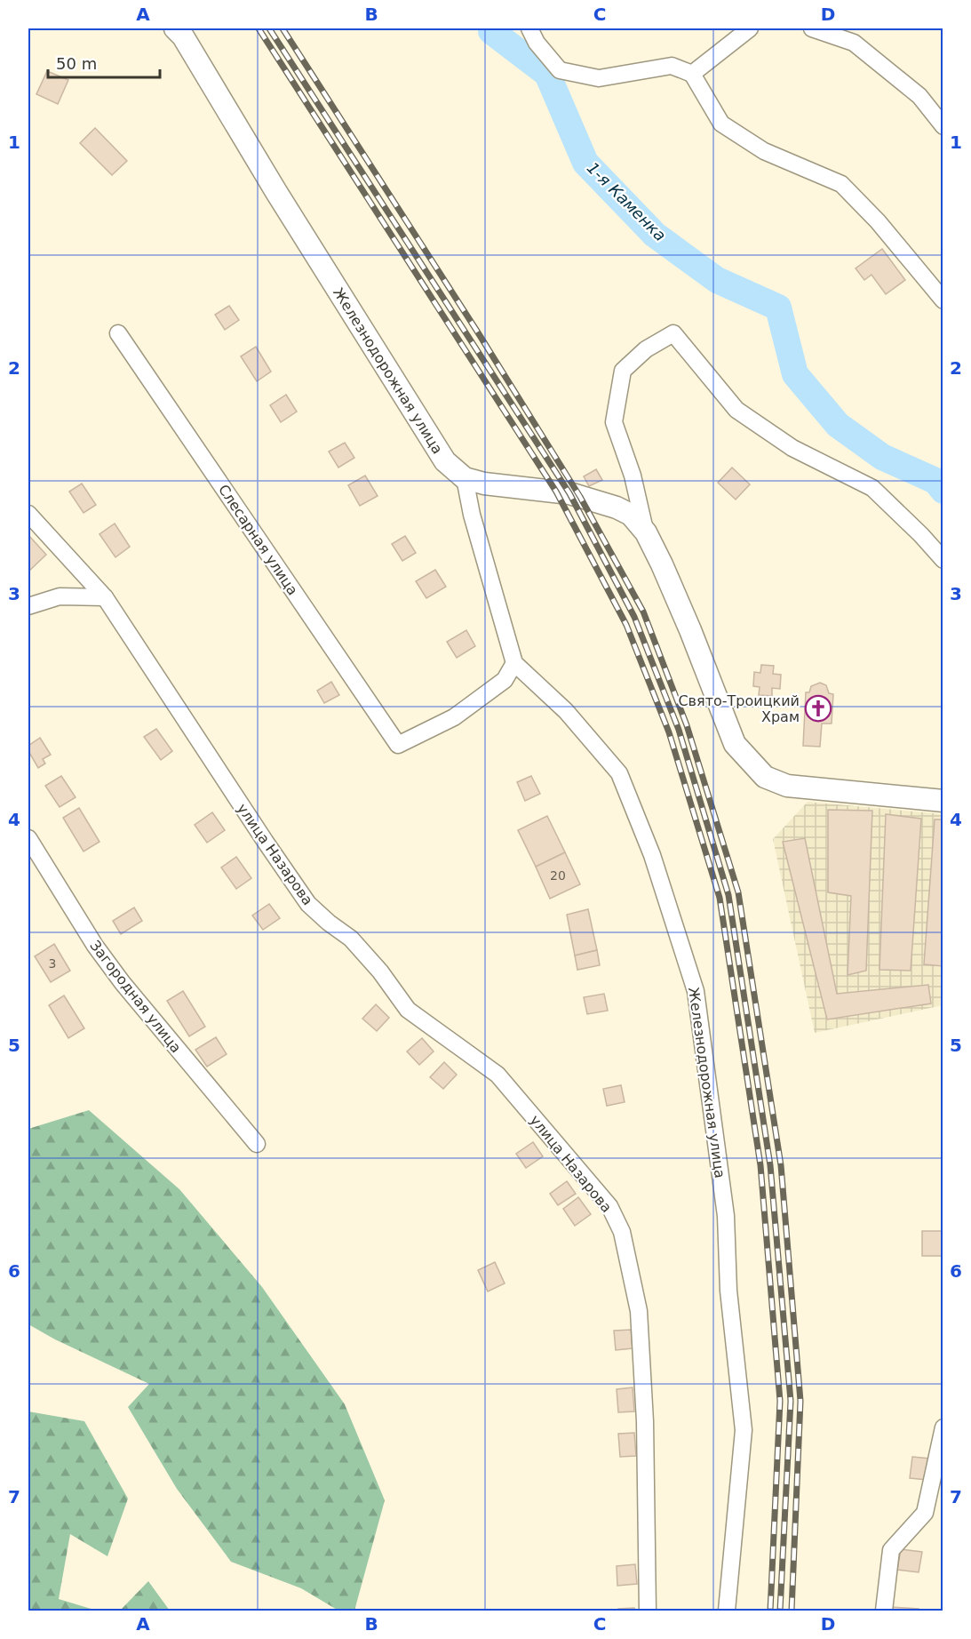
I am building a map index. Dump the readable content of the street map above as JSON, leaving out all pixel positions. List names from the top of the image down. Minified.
{"streets":{"street":["Железнодорожная улица","Слесарная улица","улица Назарова","Загородная улица"]},"crossings":[["Железнодорожная улица","Слесарная улица"]],"water":["1-я Каменка"],"places":{"church":["Свято-Троицкий Храм"]},"house_numbers":["20","3"],"scale_bar":"50 m","grid":{"columns":["A","B","C","D"],"rows":["1","2","3","4","5","6","7"]}}
